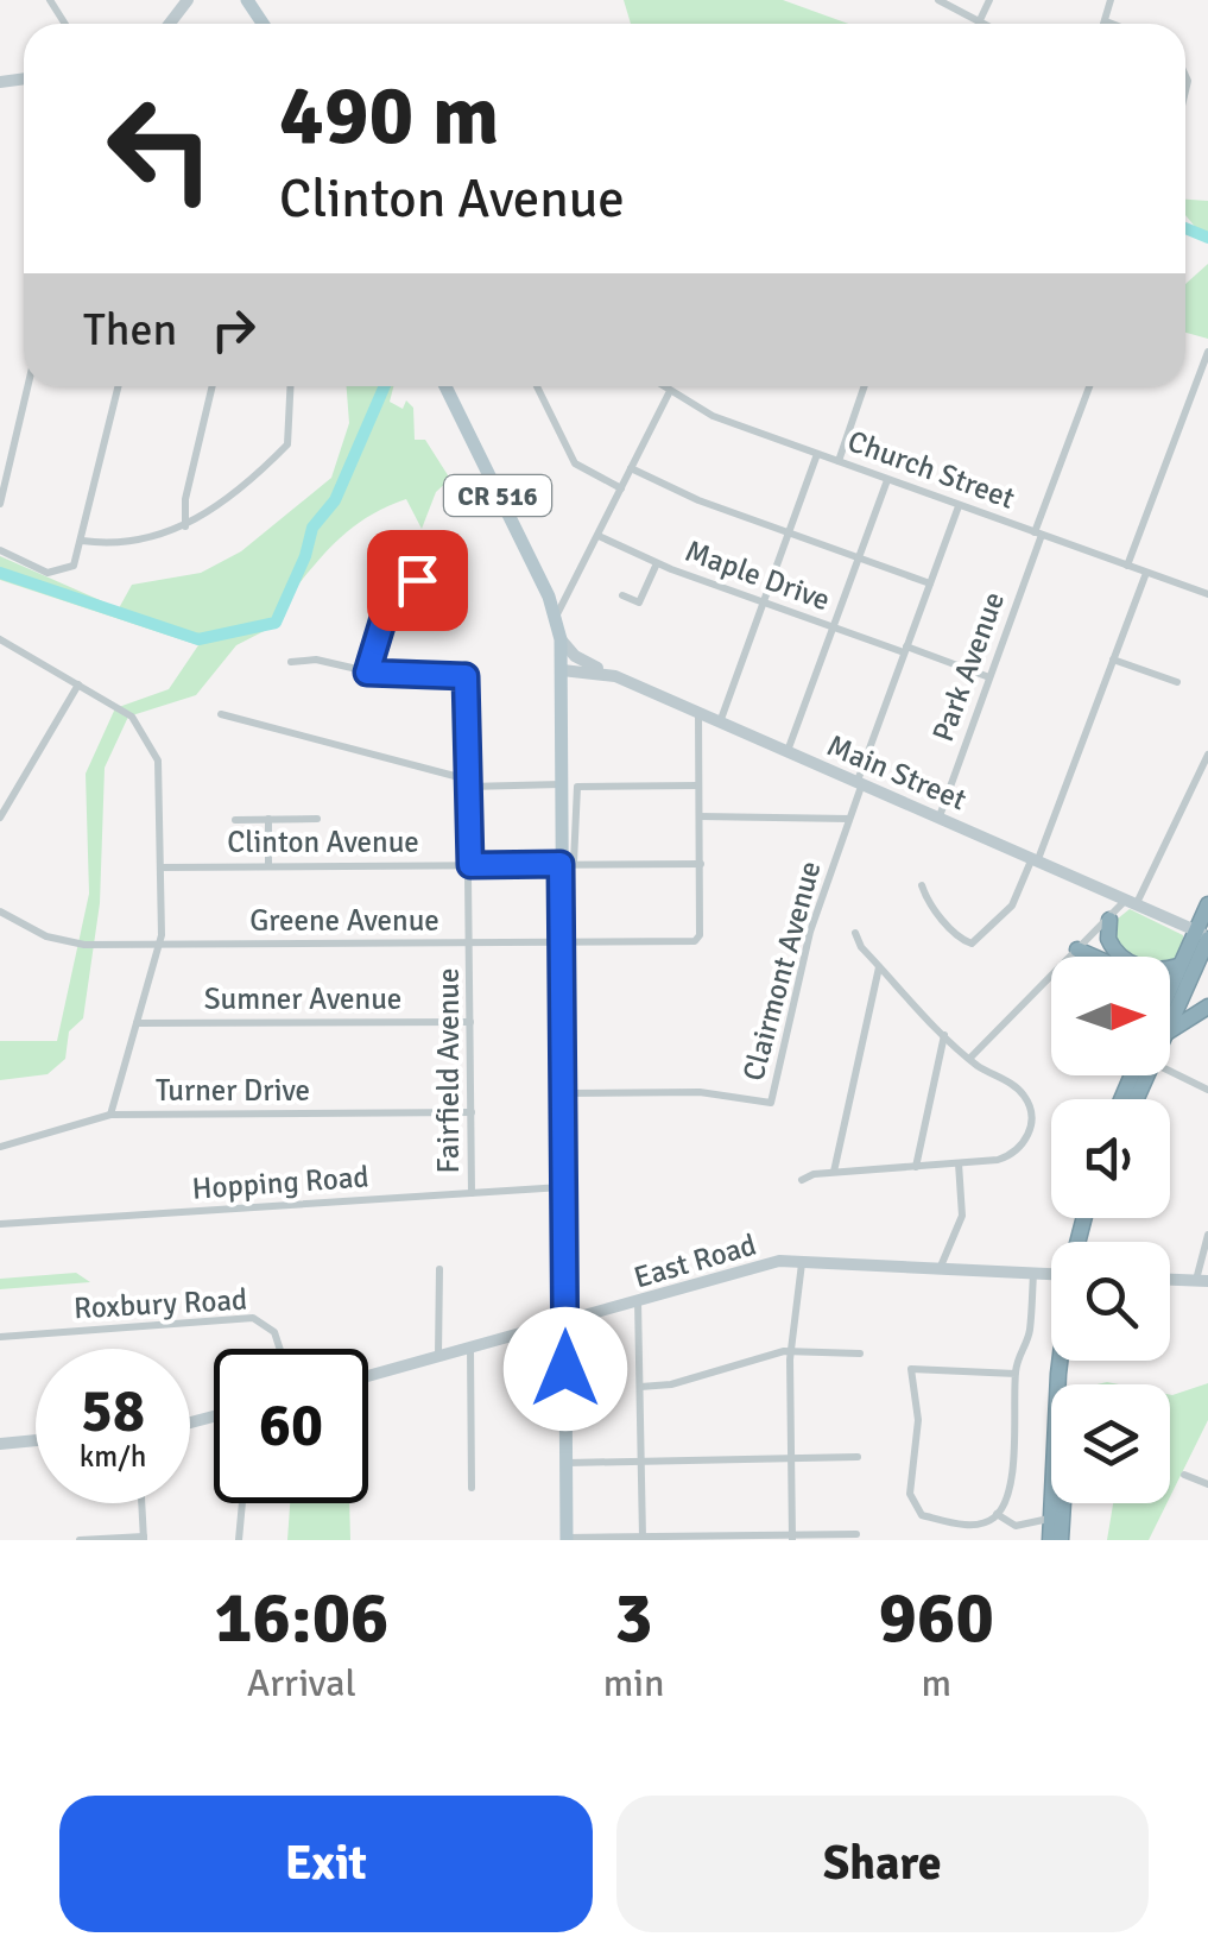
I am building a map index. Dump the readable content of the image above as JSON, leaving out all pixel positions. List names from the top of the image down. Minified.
{"streets":{"main road":["CR 516"],"street":["Church Street","Maple Drive","Park Avenue","Main Street","Clinton Avenue","Greene Avenue","Clairmont Avenue","Sumner Avenue","Fairfield Avenue","Turner Drive","Hopping Road","East Road","Roxbury Road"]},"crossings":[["Church Street","Park Avenue"],["Church Street","Clairmont Avenue"],["CR 516","Main Street"],["CR 516","Clinton Avenue"],["CR 516","Greene Avenue"],["CR 516","Clairmont Avenue"],["CR 516","Hopping Road"],["CR 516","East Road"],["Maple Drive","Park Avenue"],["Maple Drive","Clairmont Avenue"],["Park Avenue","Main Street"],["Main Street","Clairmont Avenue"],["Clinton Avenue","Greene Avenue"],["Clinton Avenue","Fairfield Avenue"],["Greene Avenue","Fairfield Avenue"],["Sumner Avenue","Fairfield Avenue"],["Fairfield Avenue","Turner Drive"],["Fairfield Avenue","Hopping Road"]],"north":"right","page":{"turn":["490 m","Clinton Avenue"],"then":"Then","speed":"58 km/h","limit":"60","eta":["16:06","Arrival","3","min","960","m"],"buttons":["Exit","Share"]}}
